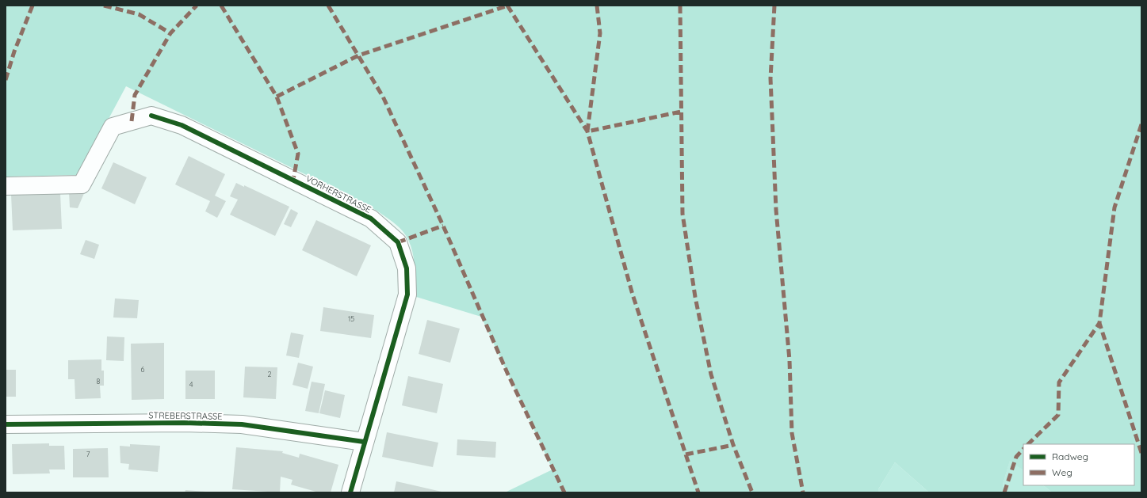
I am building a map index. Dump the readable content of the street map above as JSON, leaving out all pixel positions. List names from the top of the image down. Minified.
{"streets":{"street":["VORHERSTRASSE","STREBERSTRASSE"]},"crossings":[["VORHERSTRASSE","STREBERSTRASSE"]],"house_numbers":["15","6","2","8","4","7"],"legend":["Radweg","Weg"]}
